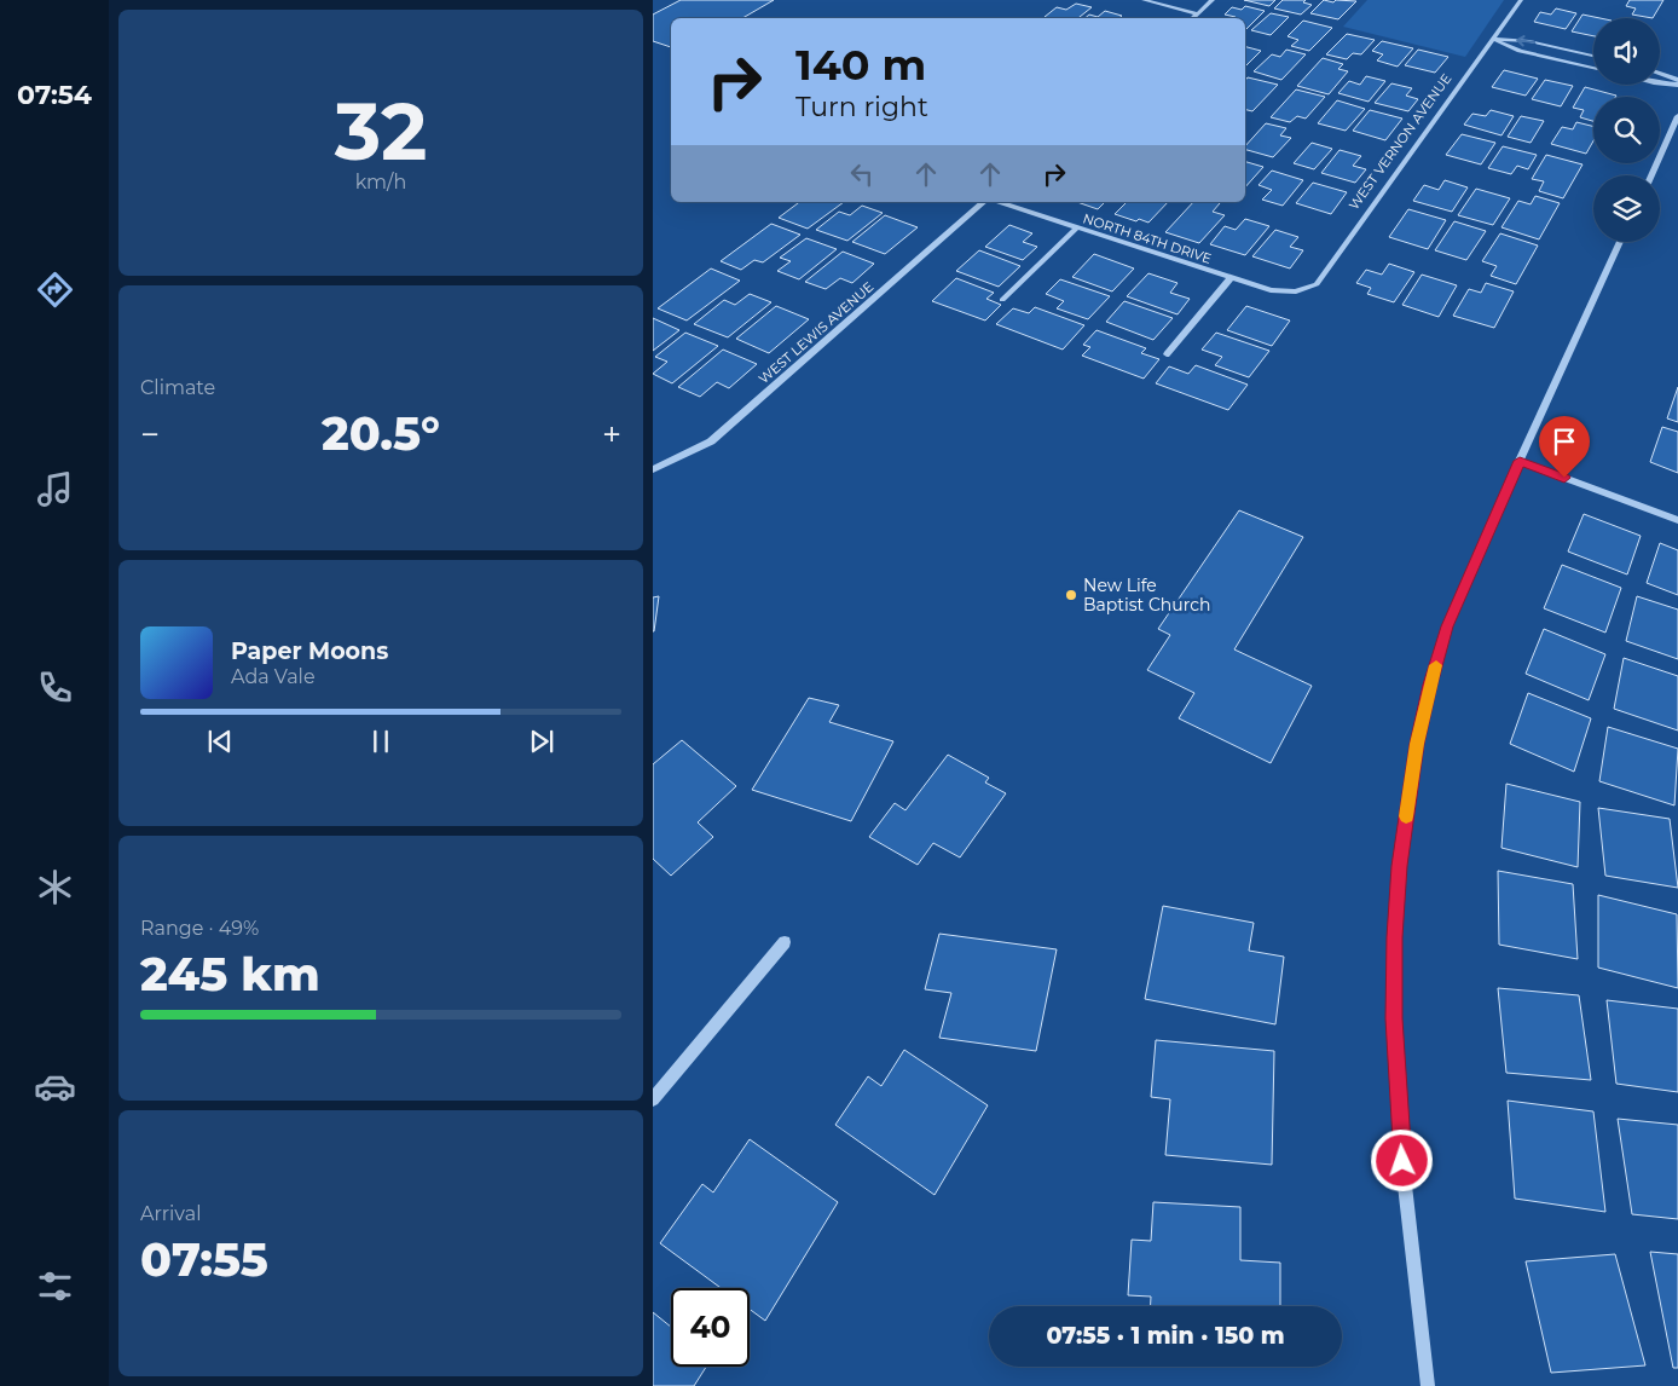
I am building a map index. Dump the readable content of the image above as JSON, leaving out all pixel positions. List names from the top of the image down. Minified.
{"streets":{"street":["WEST VERNON AVENUE","NORTH 84TH DRIVE","WEST LEWIS AVENUE"]},"crossings":[["WEST VERNON AVENUE","NORTH 84TH DRIVE"]],"places":["New Life Baptist Church"],"page":{"tabs":"07:54","tile":[["32","km/h"],"Climate",["Range · 49%","245 km"],["Arrival","07:55"]],"turn":["140 m","Turn right"],"heat":["−","20.5°","+"],"song":["Paper Moons","Ada Vale"],"limit":"40","trip":"07:55 · 1 min · 150 m"}}
